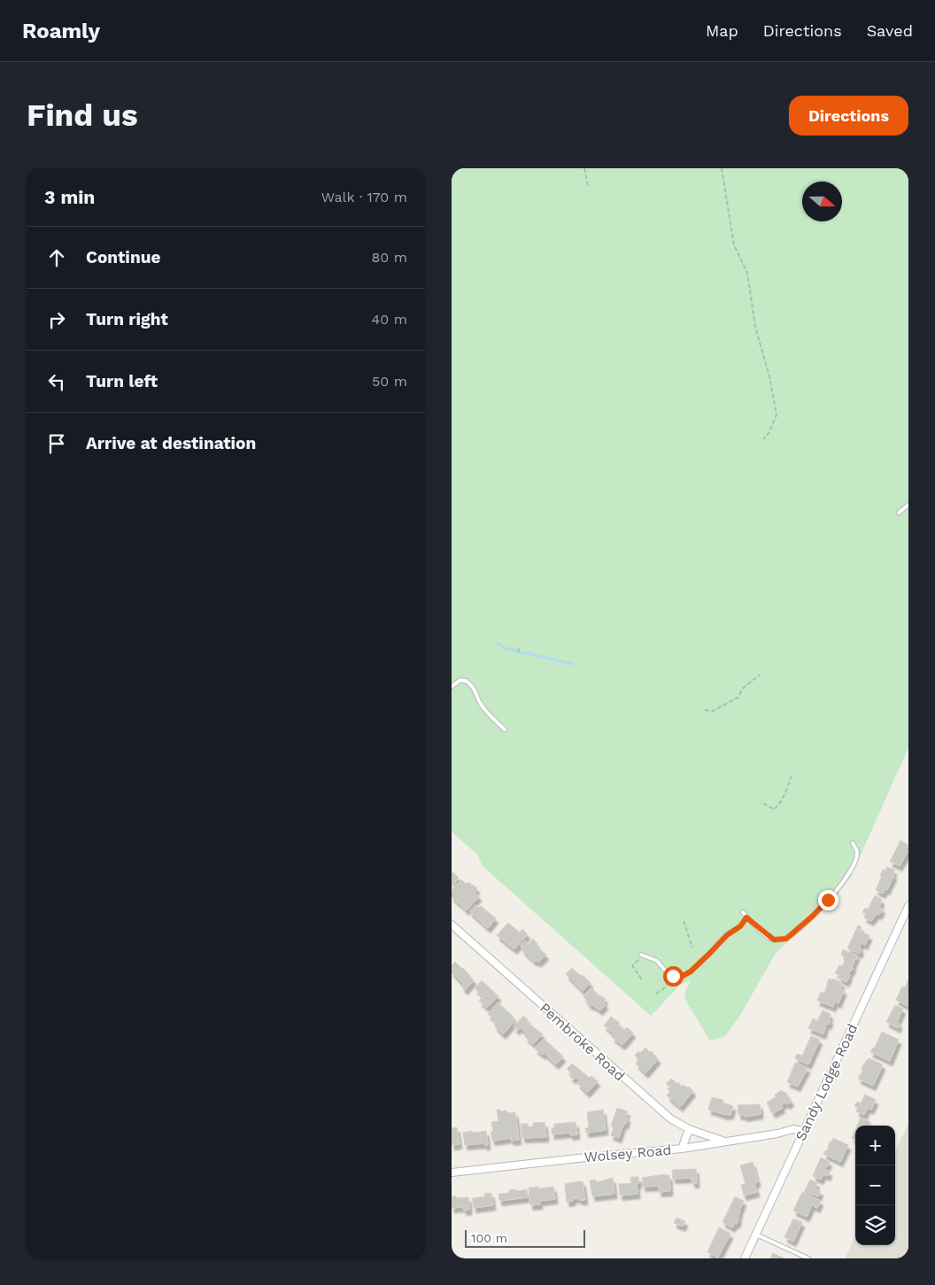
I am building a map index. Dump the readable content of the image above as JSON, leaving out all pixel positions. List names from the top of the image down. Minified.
{"streets":{"street":["Pembroke Road","Sandy Lodge Road","Wolsey Road"]},"crossings":[["Pembroke Road","Wolsey Road"],["Sandy Lodge Road","Wolsey Road"]],"scale_bar":"100 m","north":"right","page":{"header":"Roamly","nav":["Map","Directions","Saved"],"buttons":"Directions","title":"Find us","heading":["3 min","Walk · 170 m"],"list":[["Continue","80 m"],["Turn right","40 m"],["Turn left","50 m"],"Arrive at destination"],"map_buttons":["+","−"],"scale":"100 m"}}
